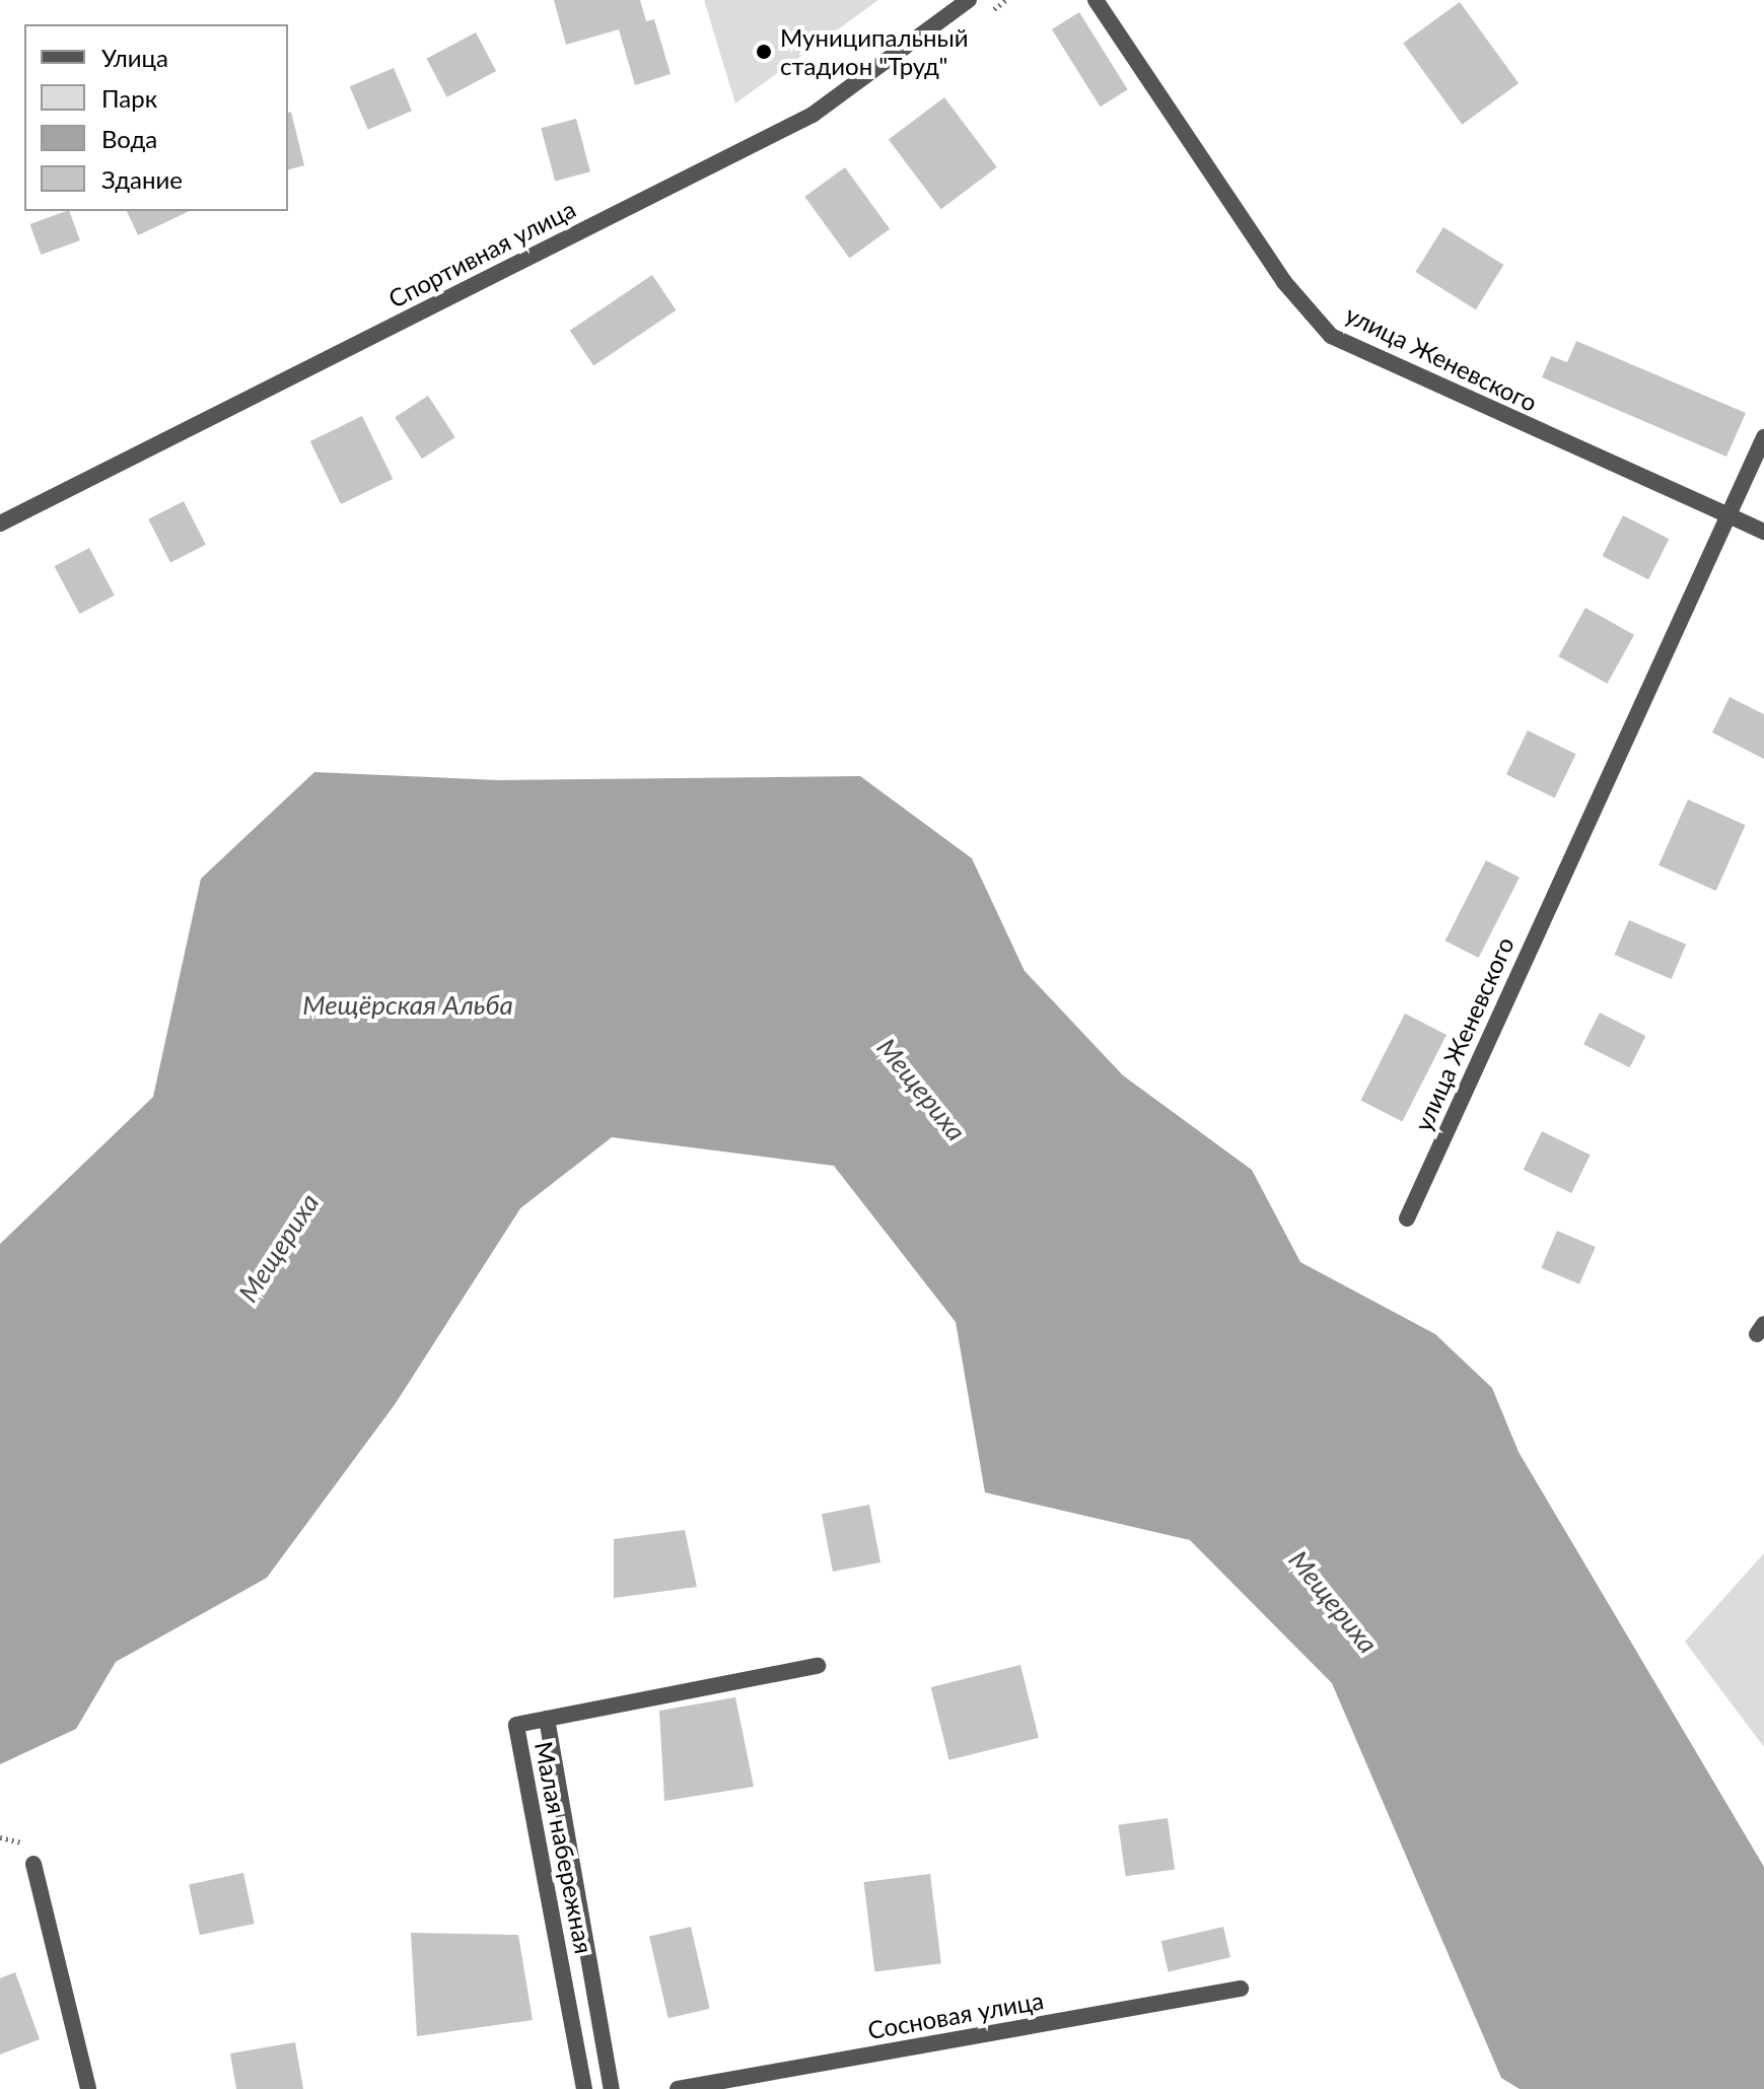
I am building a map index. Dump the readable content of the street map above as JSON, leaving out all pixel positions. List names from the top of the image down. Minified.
{"streets":{"street":["Спортивная улица","улица Женевского","Малая набережная","Сосновая улица"]},"water":["Мещёрская Альба","Мещериха"],"places":["Муниципальный стадион \"Труд\""],"legend":["Улица","Парк","Вода","Здание"]}
